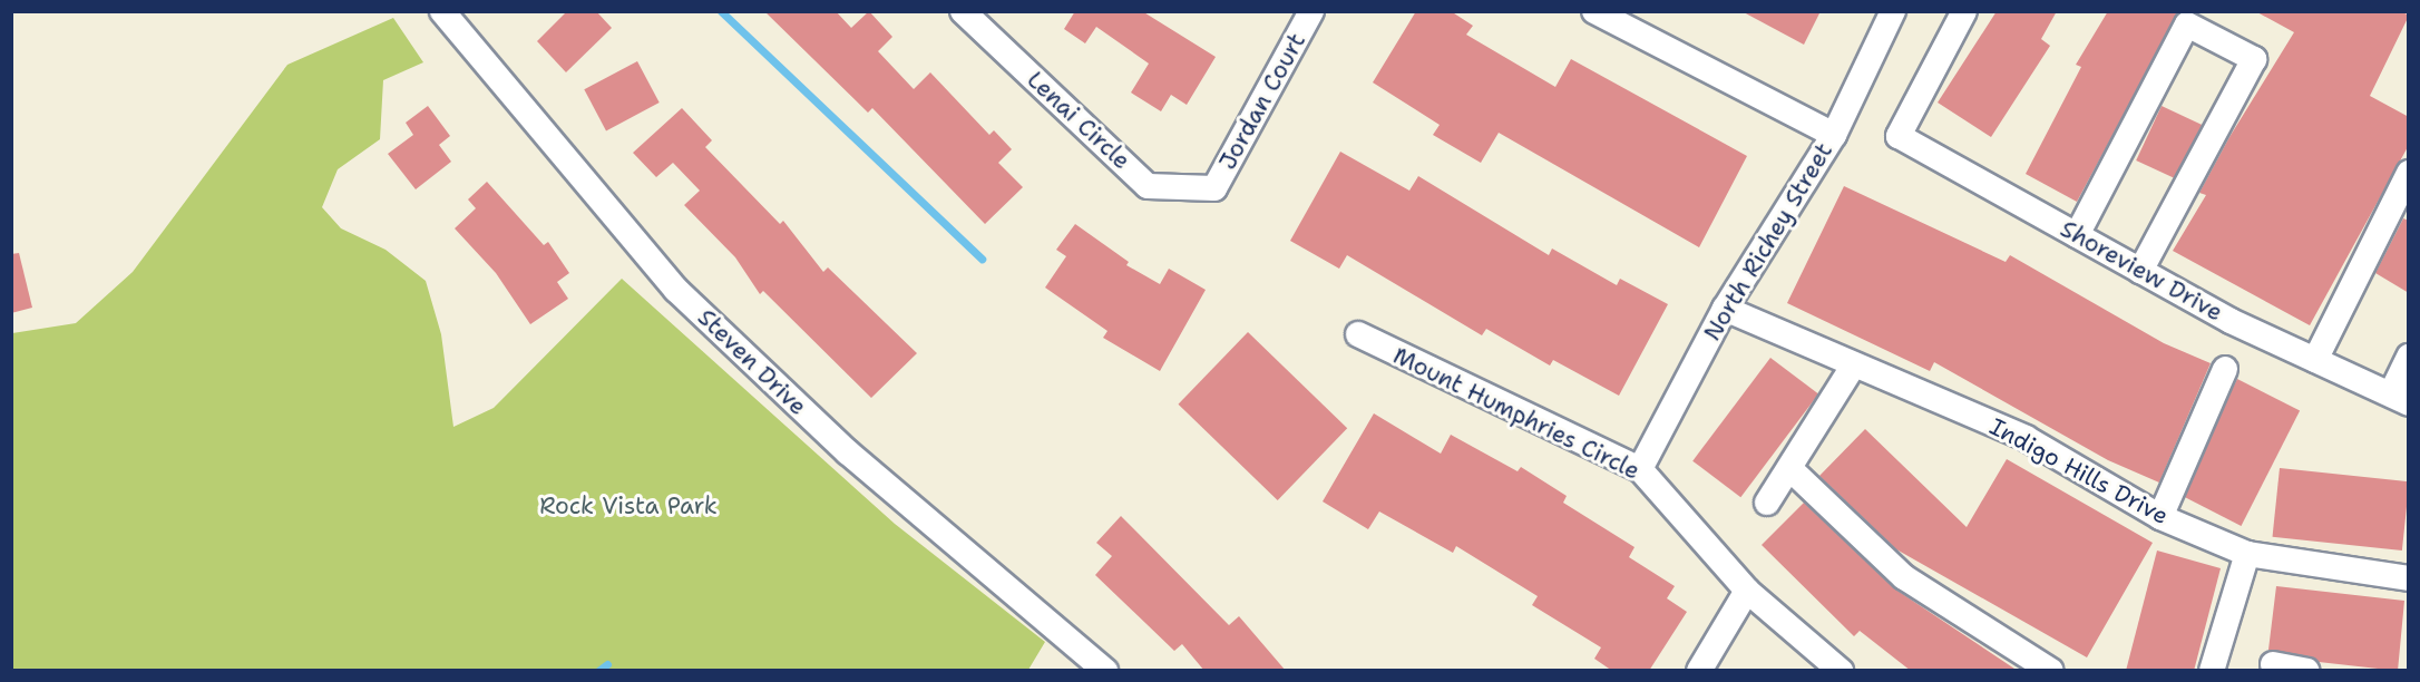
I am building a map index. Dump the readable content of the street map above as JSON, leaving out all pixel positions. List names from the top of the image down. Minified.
{"streets":{"street":["Jordan Court","Lenai Circle","North Richey Street","Shoreview Drive","Steven Drive","Mount Humphries Circle","Indigo Hills Drive"]},"crossings":[["Jordan Court","Lenai Circle"],["North Richey Street","Mount Humphries Circle"],["North Richey Street","Indigo Hills Drive"]],"parks":["Rock Vista Park"]}
